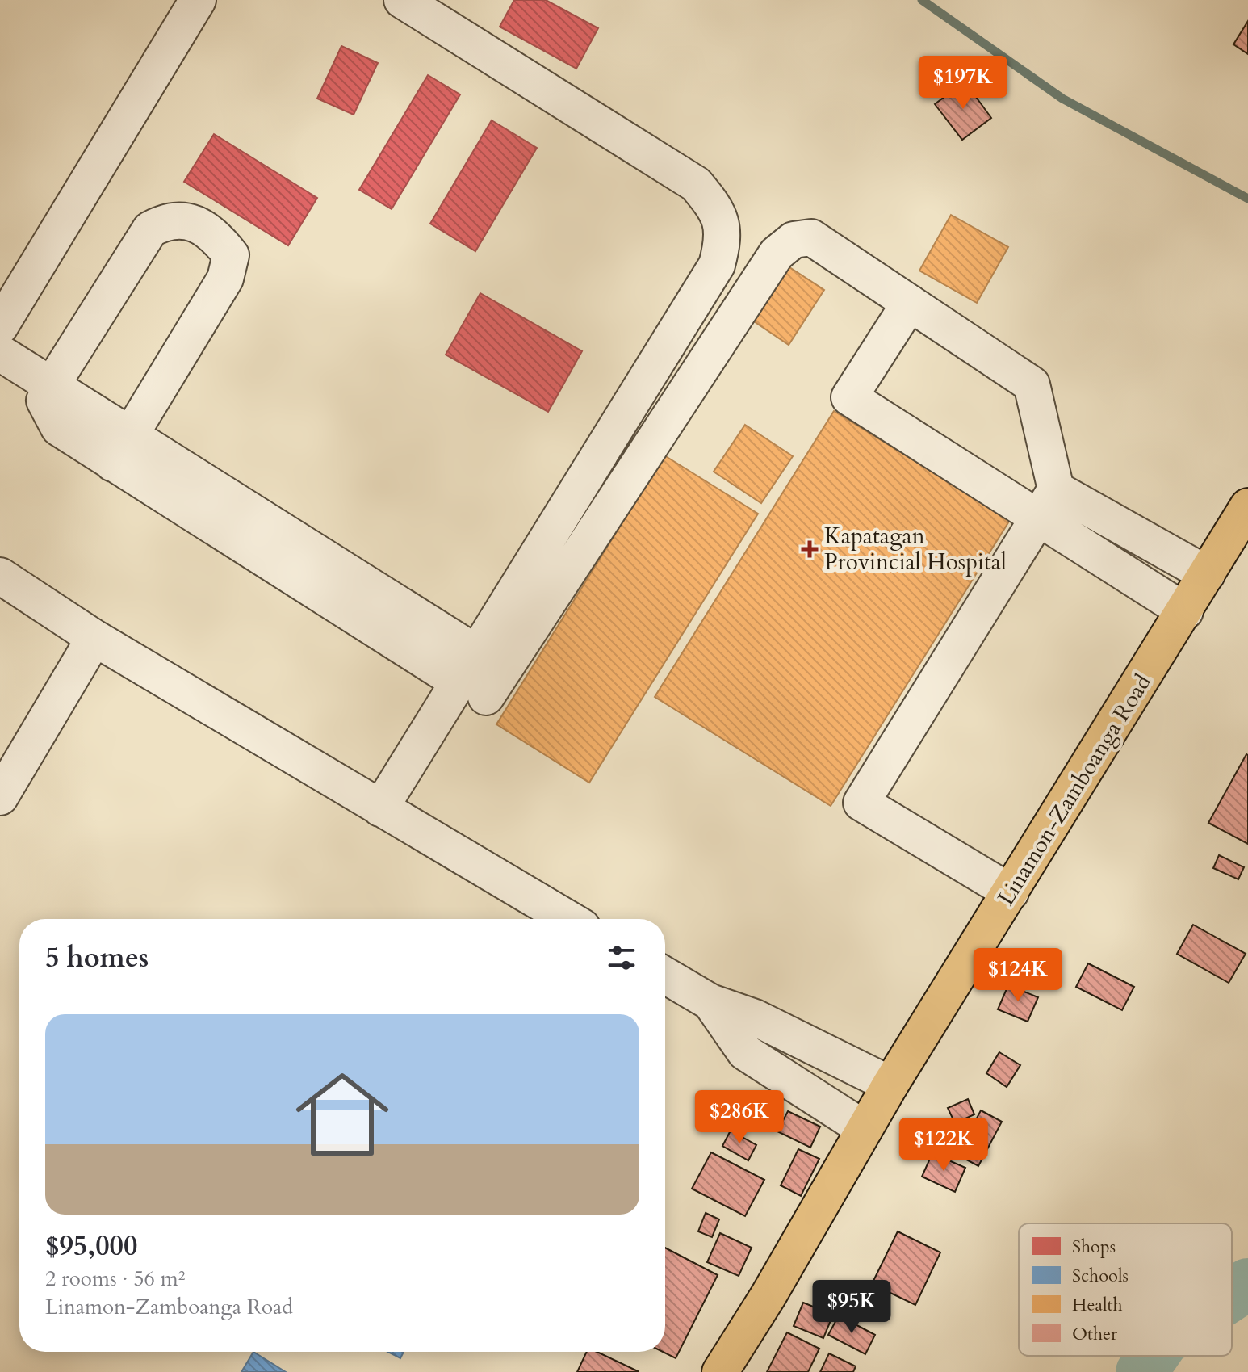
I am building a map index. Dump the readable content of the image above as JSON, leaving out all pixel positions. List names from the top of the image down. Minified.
{"streets":{"highway":["Linamon-Zamboanga Road"]},"places":{"health":["Kapatagan Provincial Hospital"]},"legend":["Shops","Schools","Health","Other"],"page":{"price":["$197K","$124K","$286K","$122K","$95K"],"heading":"5 homes","list":[{"name":"$95,000","note":"2 rooms · 56 m² · Linamon-Zamboanga Road"}]}}
